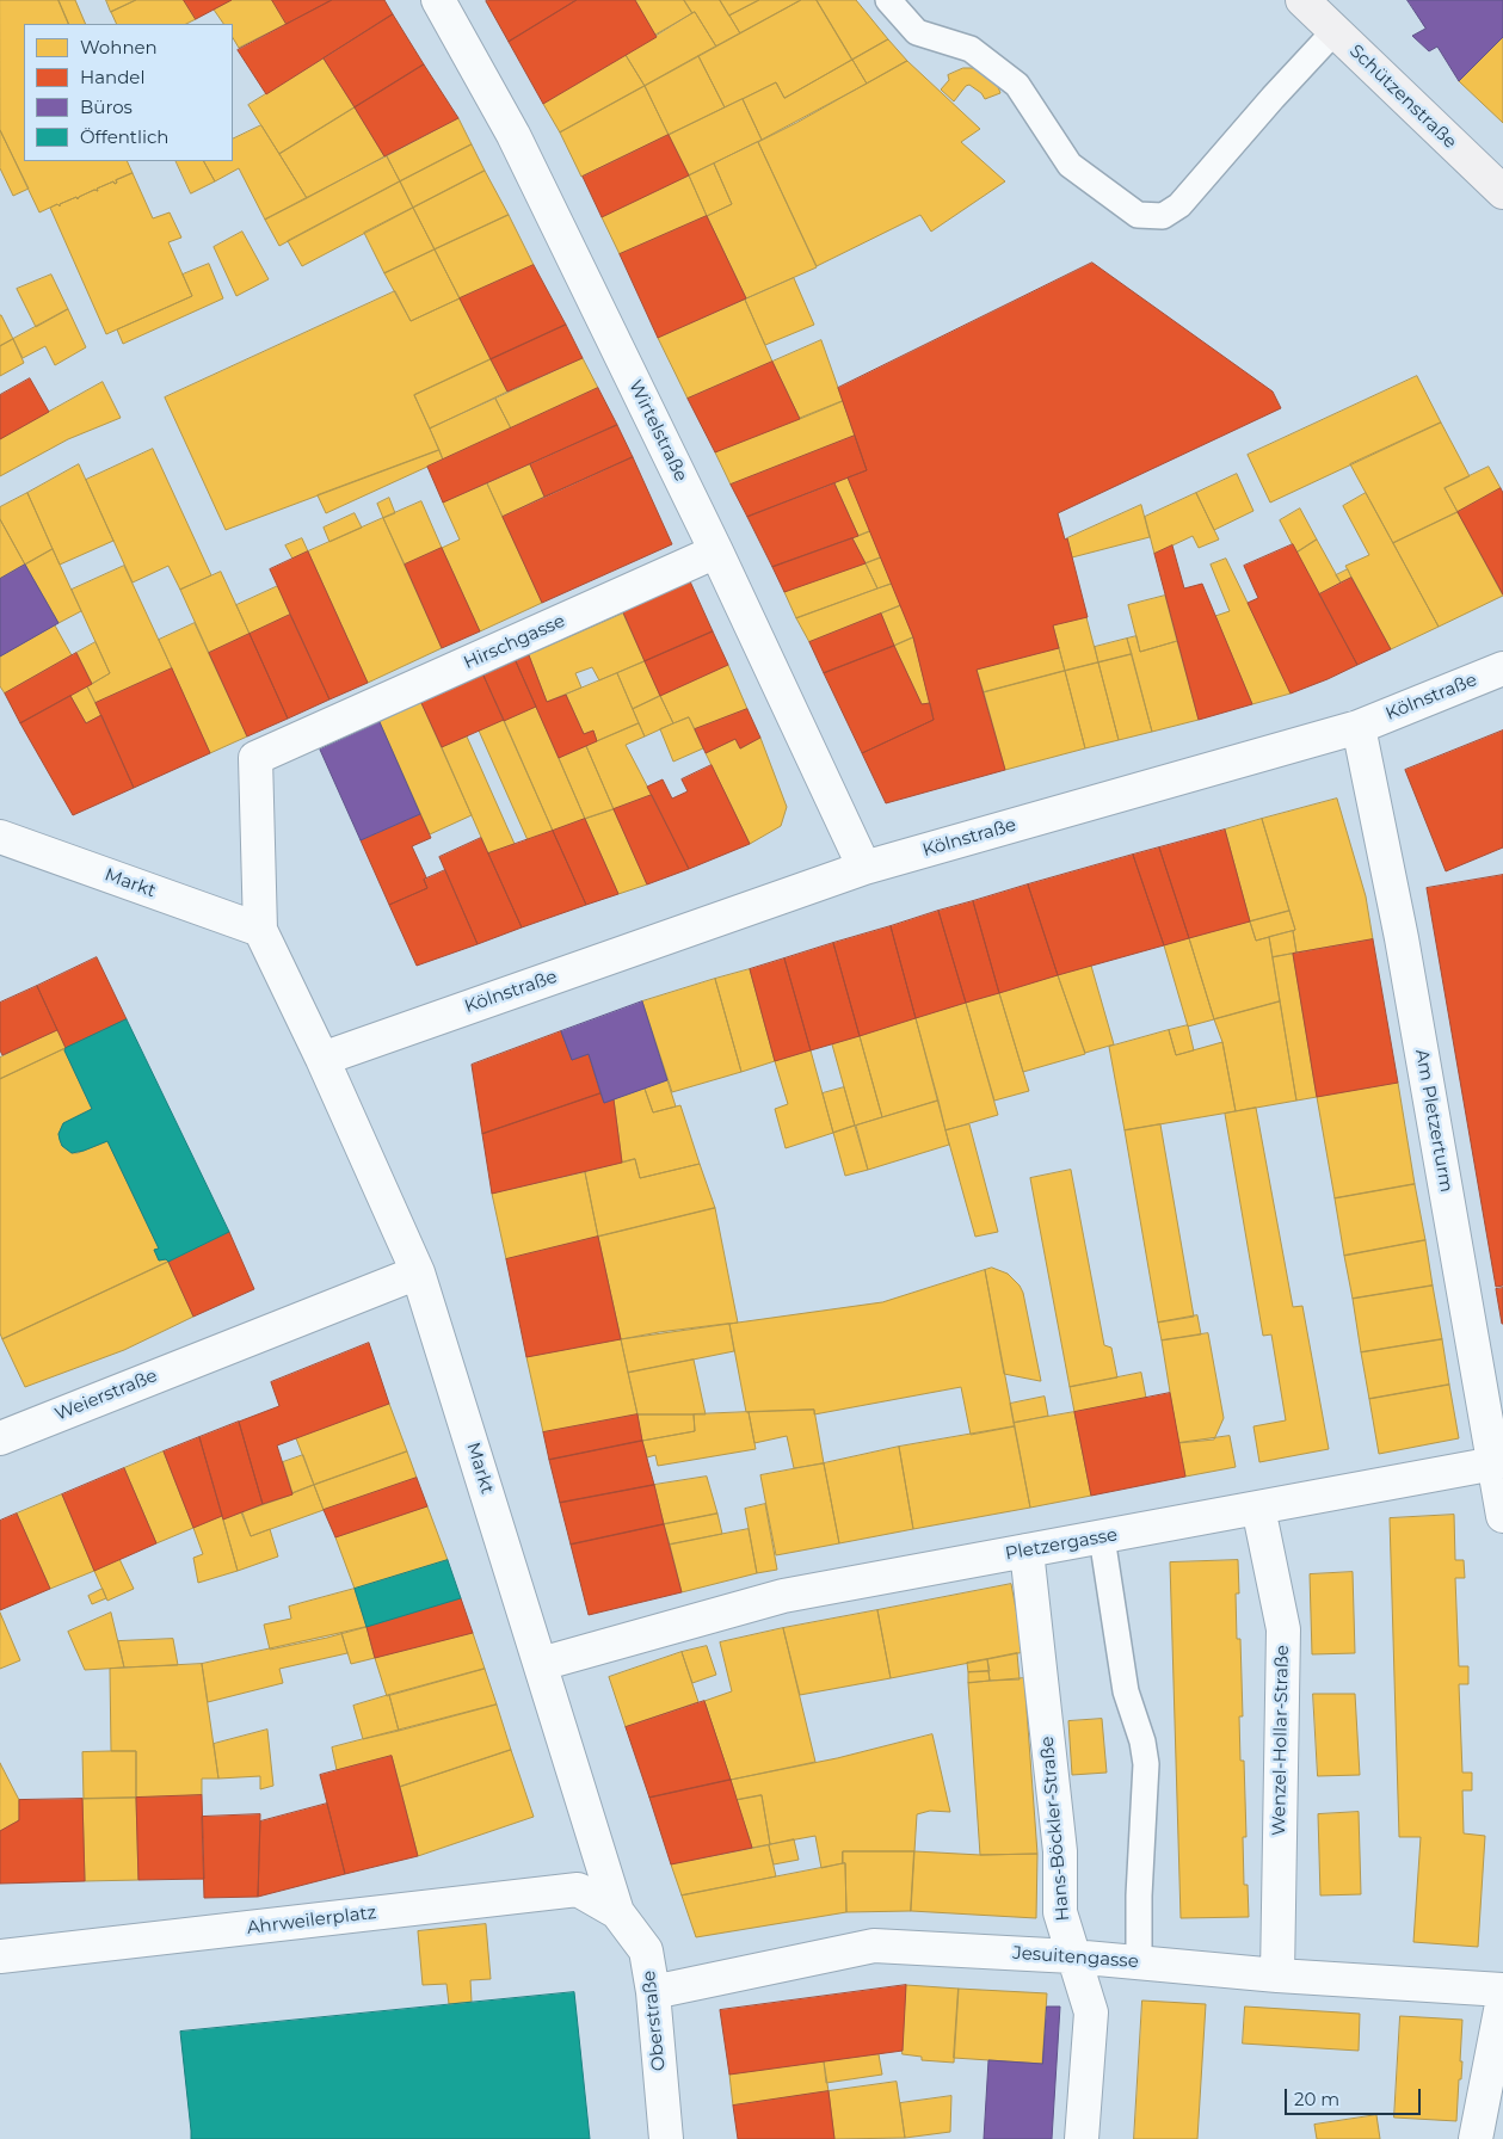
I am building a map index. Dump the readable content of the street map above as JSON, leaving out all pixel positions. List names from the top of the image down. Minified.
{"streets":{"street":["Schützenstraße","Wirtelstraße","Hirschgasse","Kölnstraße","Markt","Am Pletzerturm","Weierstraße","Pletzergasse","Wenzel-Hollar-Straße","Hans-Böckler-Straße","Ahrweilerplatz","Jesuitengasse","Oberstraße"]},"crossings":[["Wirtelstraße","Hirschgasse"],["Wirtelstraße","Kölnstraße"],["Hirschgasse","Markt"],["Kölnstraße","Markt"],["Kölnstraße","Am Pletzerturm"],["Markt","Weierstraße"],["Markt","Pletzergasse"],["Markt","Ahrweilerplatz"],["Markt","Oberstraße"],["Am Pletzerturm","Pletzergasse"],["Pletzergasse","Wenzel-Hollar-Straße"],["Pletzergasse","Hans-Böckler-Straße"],["Wenzel-Hollar-Straße","Jesuitengasse"],["Hans-Böckler-Straße","Jesuitengasse"],["Ahrweilerplatz","Oberstraße"],["Jesuitengasse","Oberstraße"]],"legend":["Wohnen","Handel","Büros","Öffentlich"],"scale_bar":"20 m"}
